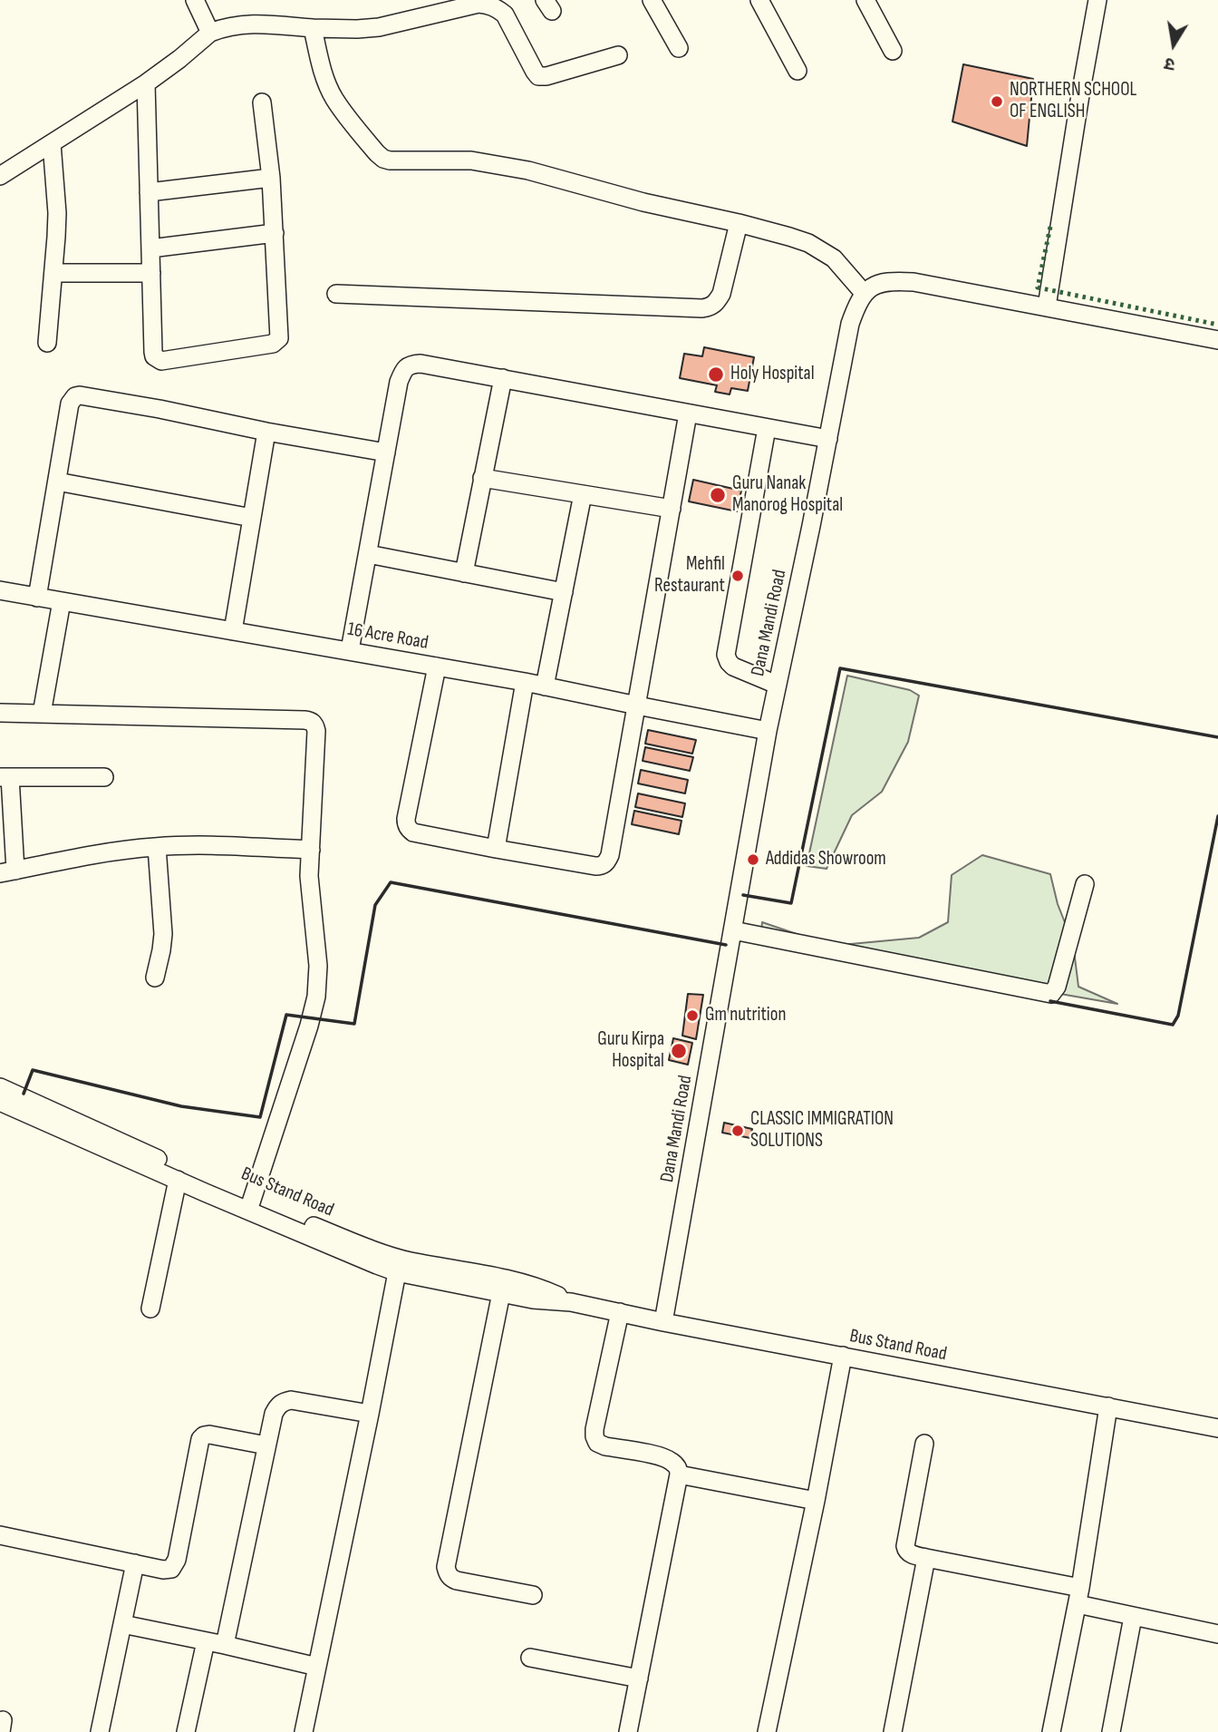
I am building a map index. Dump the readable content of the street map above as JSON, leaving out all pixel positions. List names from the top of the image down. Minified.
{"streets":{"street":["Dana Mandi Road","16 Acre Road","Bus Stand Road"]},"crossings":[["Dana Mandi Road","16 Acre Road"],["Dana Mandi Road","Bus Stand Road"]],"places":["NORTHERN SCHOOL OF ENGLISH","Holy Hospital","Guru Nanak Manorog Hospital","Mehfil Restaurant","Addidas Showroom","Gm nutrition","Guru Kirpa Hospital","CLASSIC IMMIGRATION SOLUTIONS"],"north":"bottom"}
